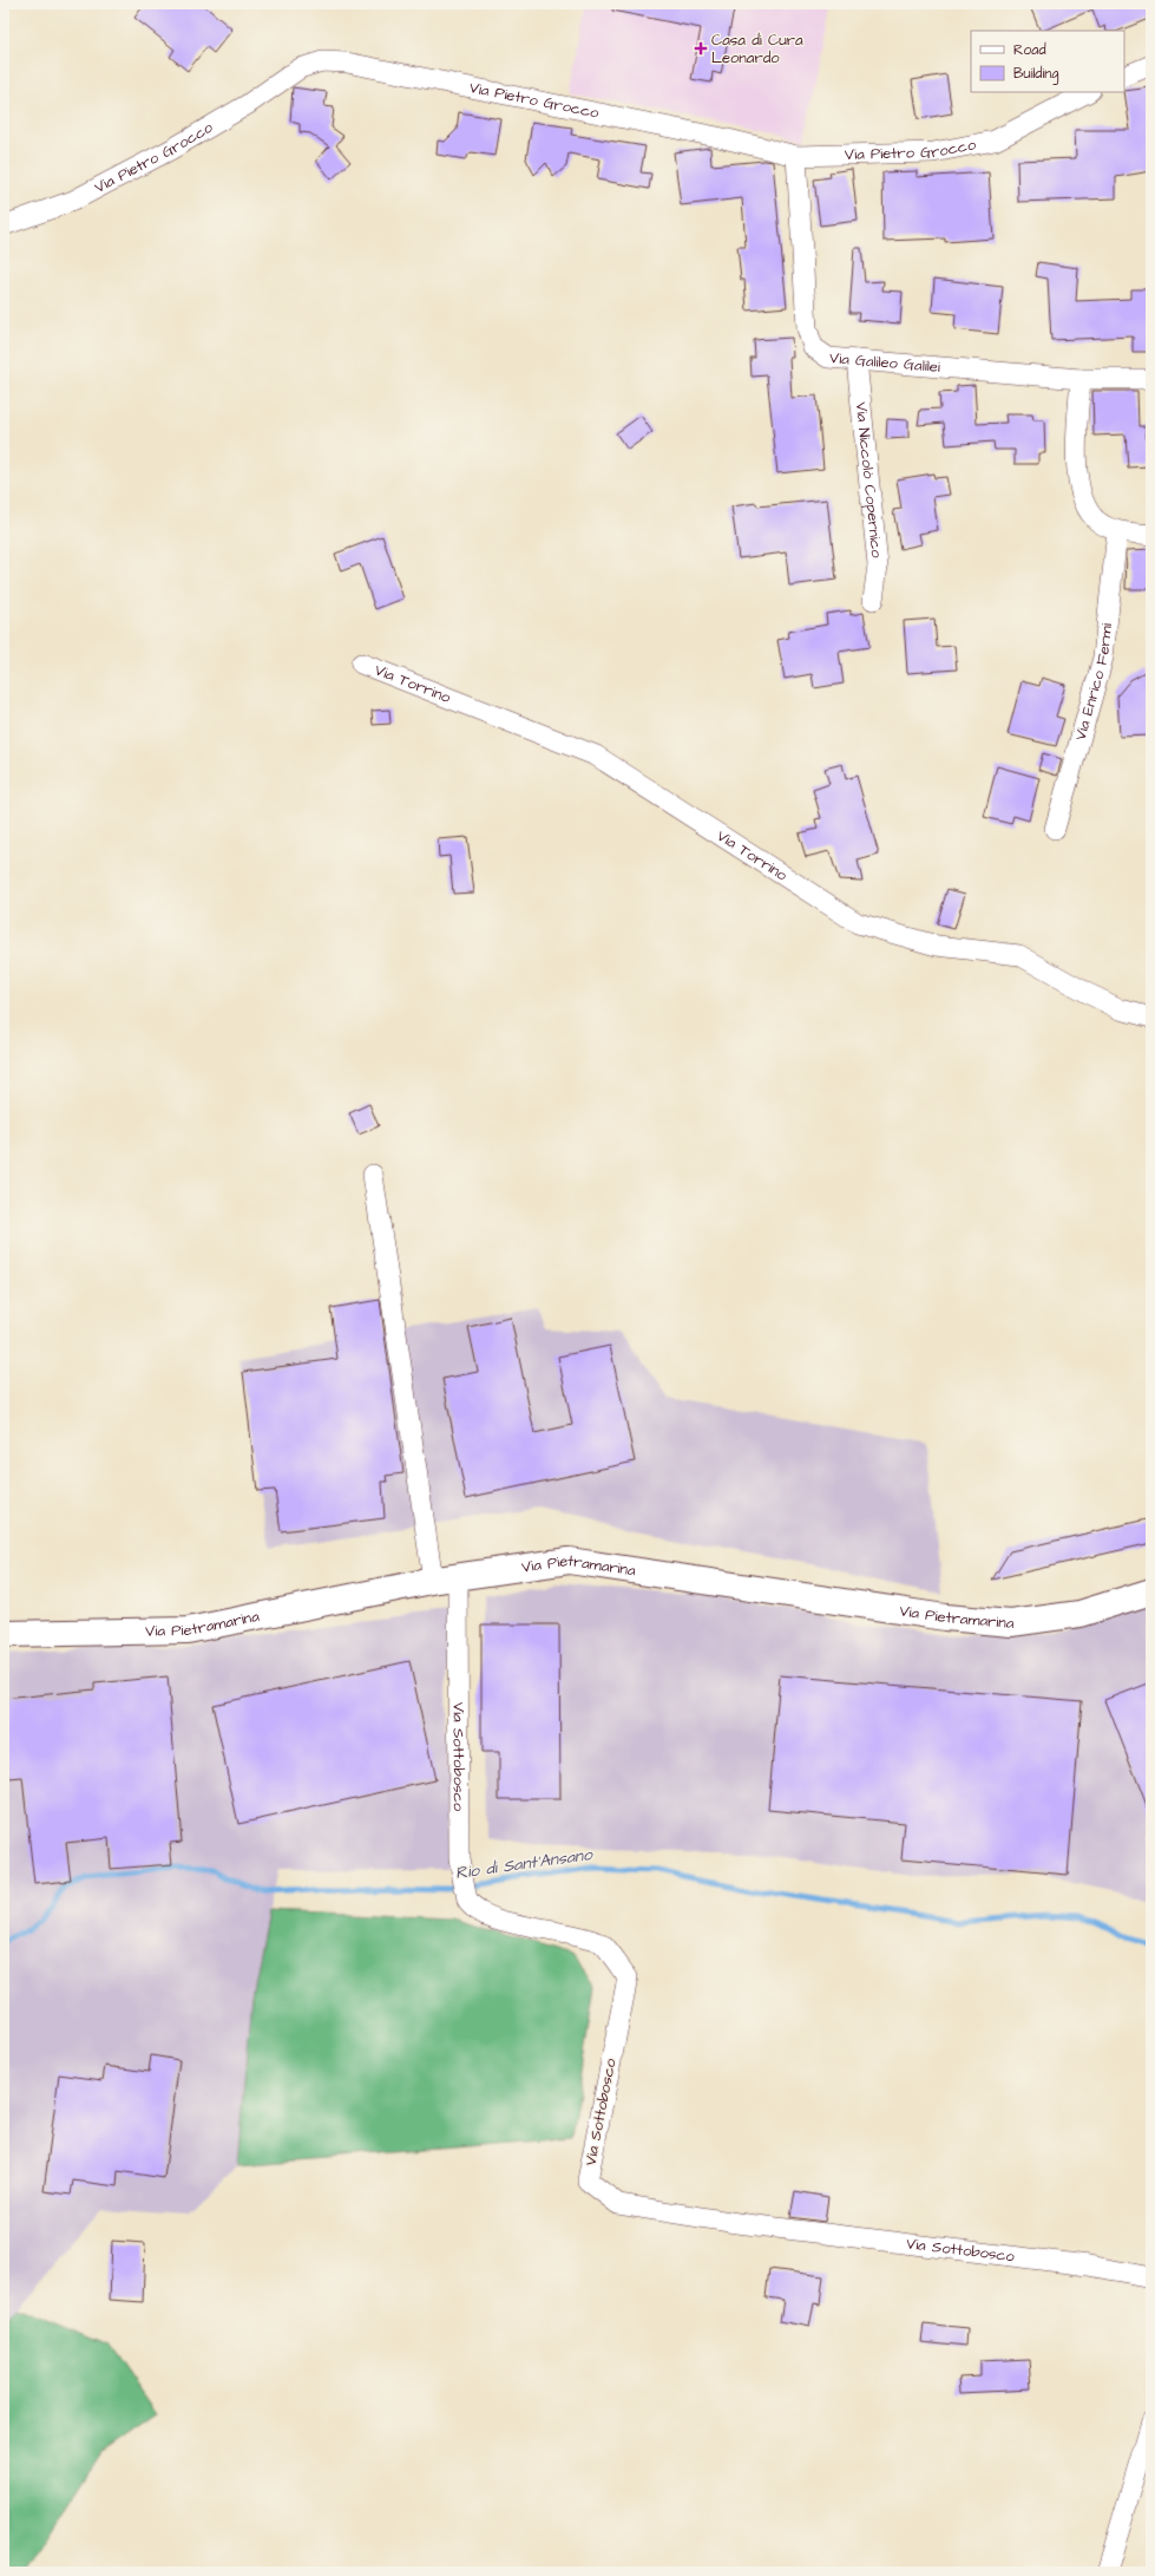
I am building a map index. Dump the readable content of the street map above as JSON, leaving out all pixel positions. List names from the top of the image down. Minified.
{"streets":{"main road":["Via Pietramarina"],"street":["Via Pietro Grocco","Via Galileo Galilei","Via Niccolò Copernico","Via Enrico Fermi","Via Torrino","Via Sottobosco"]},"crossings":[["Via Pietro Grocco","Via Galileo Galilei"],["Via Galileo Galilei","Via Niccolò Copernico"],["Via Pietramarina","Via Sottobosco"]],"water":["Rio di Sant'Ansano"],"places":{"health":["Casa di Cura Leonardo"]},"legend":["Road","Building"]}
